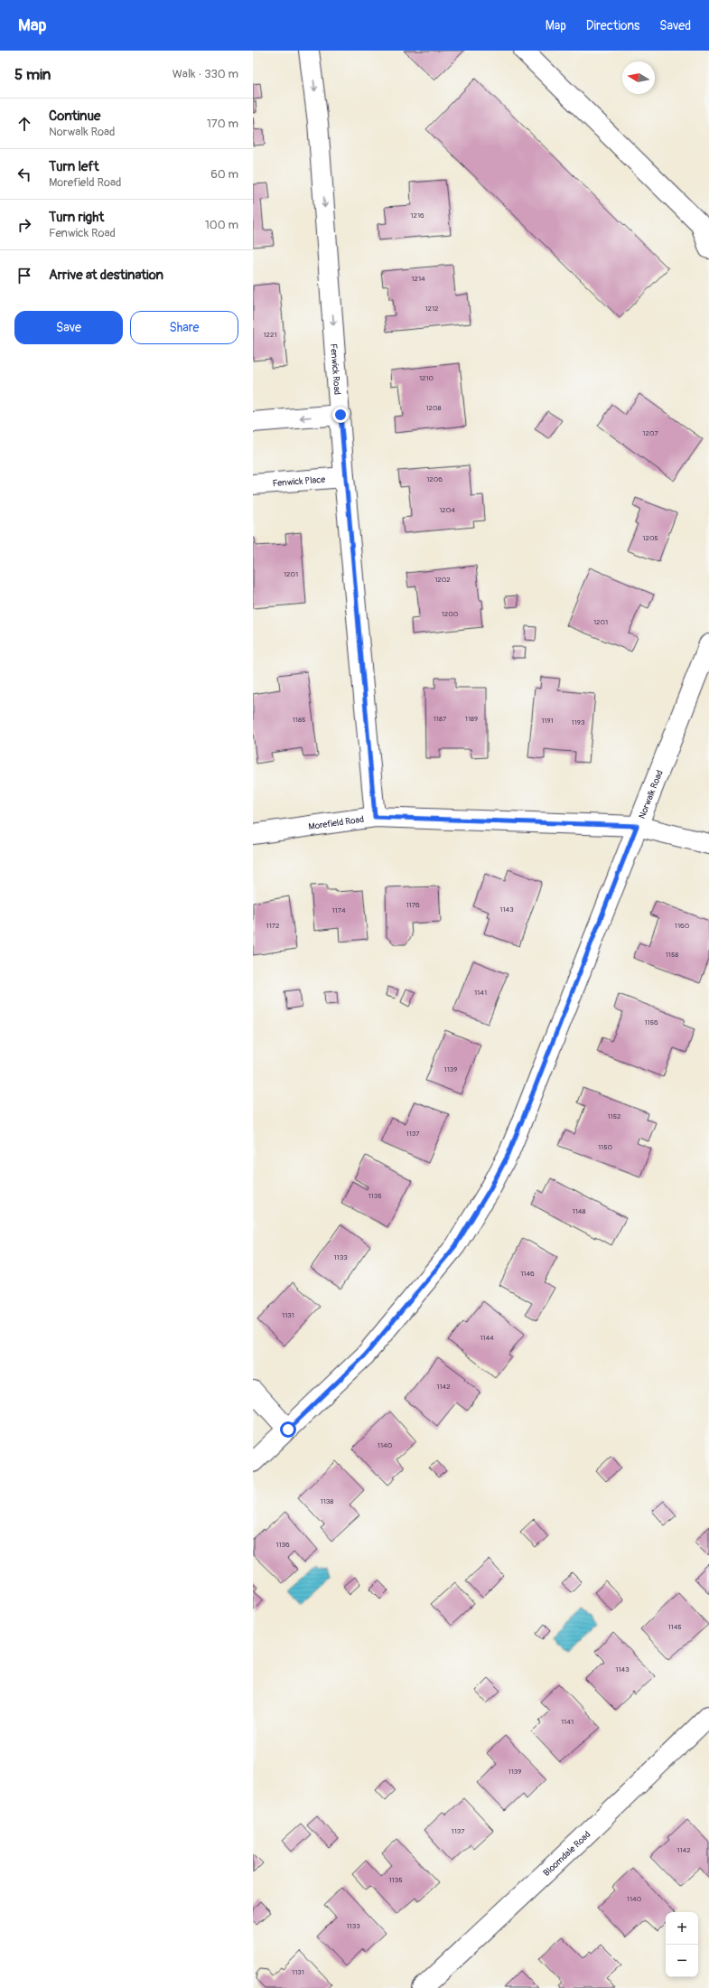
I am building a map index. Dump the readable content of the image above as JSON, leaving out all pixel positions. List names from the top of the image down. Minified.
{"streets":{"street":["Fenwick Road","Fenwick Place","Norwalk Road","Morefield Road","Bloomdale Road"]},"crossings":[["Fenwick Road","Fenwick Place"],["Fenwick Road","Morefield Road"],["Norwalk Road","Morefield Road"]],"one_way":["Fenwick Road"],"house_numbers":["1216","1214","1212","1221","1210","1208","1207","1206","1204","1205","1201","1202","1200","1201","1187","1189","1185","1191","1193","1176","1143","1174","1172","1160","1158","1141","1156","1139","1152","1137","1150","1135","1148","1133","1146","1131","1144","1142","1140","1138","1136","1145","1143","1141","1139","1137","1142","1135","1140","1133","1131"],"north":"left","page":{"header":"Map","nav":["Map","Directions","Saved"],"heading":["5 min","Walk · 330 m"],"list":[["Continue","Norwalk Road","170 m"],["Turn left","Morefield Road","60 m"],["Turn right","Fenwick Road","100 m"],"Arrive at destination"],"buttons":["Save","Share"],"map_buttons":["+","−"]}}
